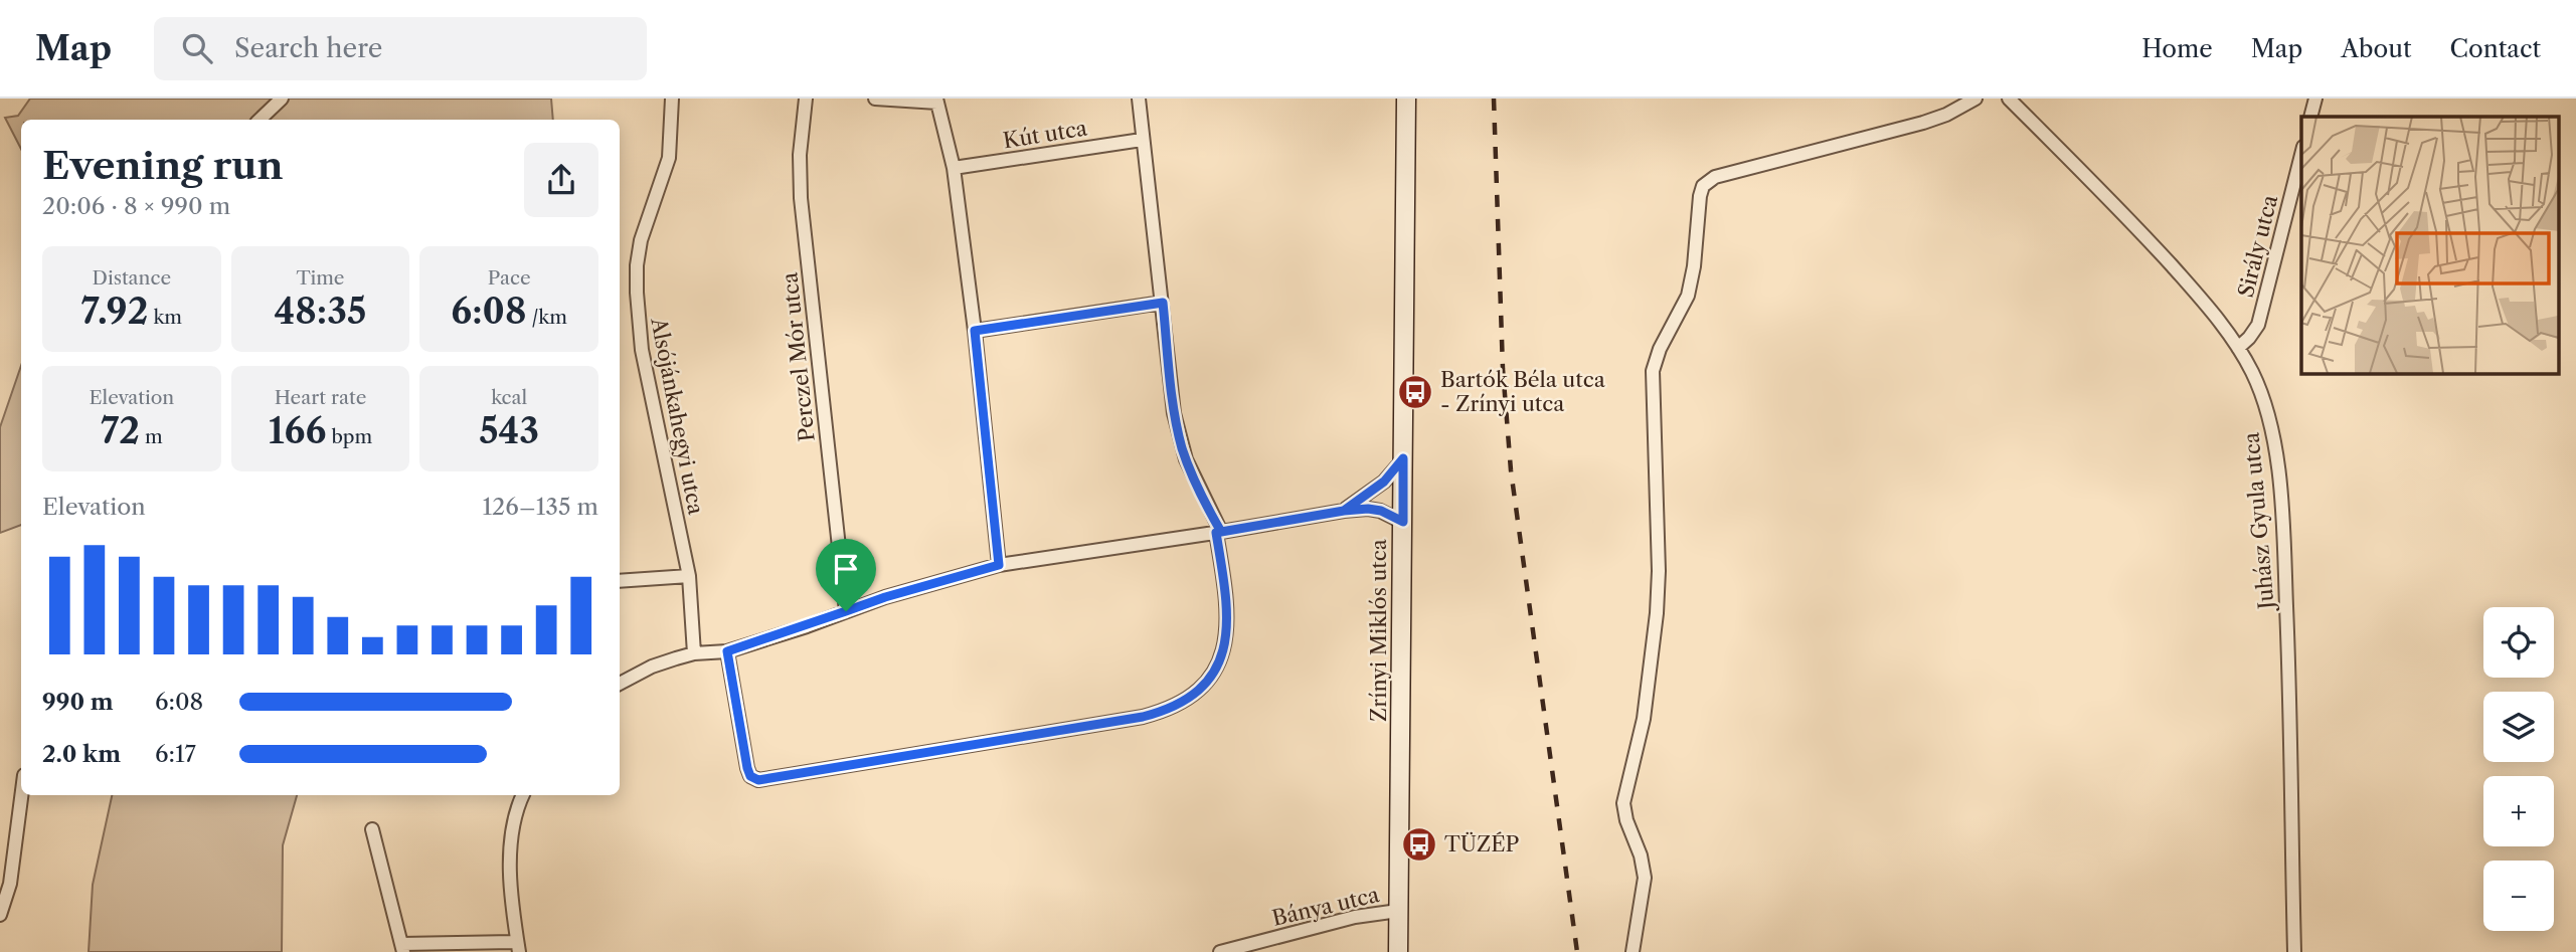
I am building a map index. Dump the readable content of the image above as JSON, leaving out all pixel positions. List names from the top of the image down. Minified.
{"streets":{"main road":["Zrínyi Miklós utca"],"street":["Kút utca","Sirály utca","Perczel Mór utca","Alsójánkahegyi utca","Juhász Gyula utca","Bánya utca"]},"crossings":[["Sirály utca","Juhász Gyula utca"],["Zrínyi Miklós utca","Bánya utca"]],"places":{"bus stop":["Bartók Béla utca - Zrínyi utca","TÜZÉP"]},"page":{"header":"Map","search":"Search here","nav":["Home","Map","About","Contact"],"heading":["Evening run","20:06 · 8 × 990 m"],"stats":[["Distance","7.92 km"],["Time","48:35"],["Pace","6:08 /km"],["Elevation","72 m"],["Heart rate","166 bpm"],["kcal","543"]],"chart":["Elevation","126–135 m"],"map_buttons":["+","−"],"list":[{"name":"990 m","note":"6:08"},{"name":"2.0 km","note":"6:17"}]}}
